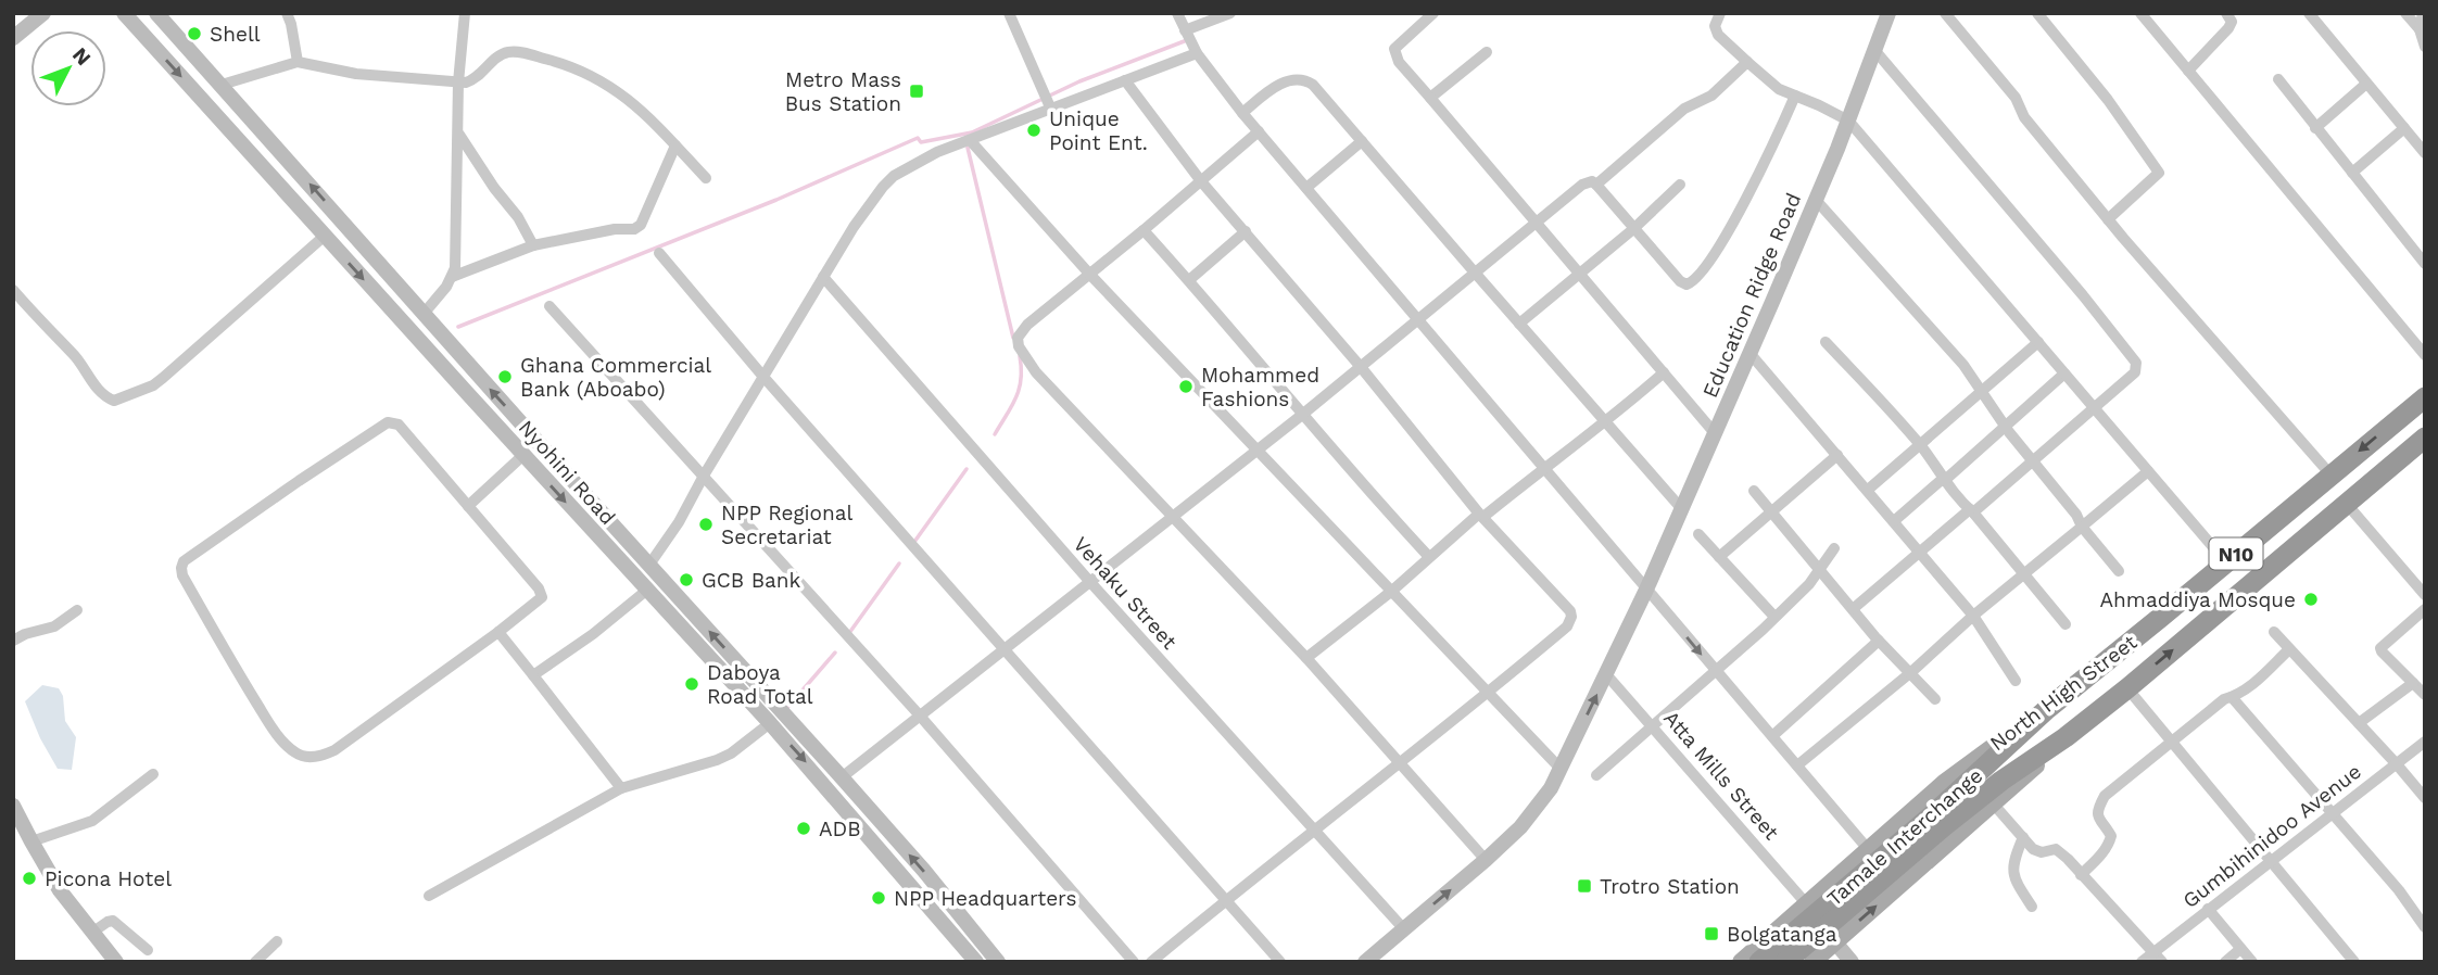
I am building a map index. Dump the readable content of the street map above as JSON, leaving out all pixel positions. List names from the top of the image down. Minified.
{"streets":{"highway":["N10","North High Street","Tamale Interchange"],"main road":["Education Ridge Road","Nyohini Road"],"street":["Vehaku Street","Atta Mills Street","Gumbihinidoo Avenue"]},"crossings":[["Education Ridge Road","Vehaku Street"],["Education Ridge Road","Atta Mills Street"],["North High Street","Atta Mills Street"],["North High Street","Tamale Interchange"]],"places":{"other":["Shell","Unique Point Ent.","Ghana Commercial Bank (Aboabo)","Mohammed Fashions","NPP Regional Secretariat","GCB Bank","Ahmaddiya Mosque","Daboya Road Total","ADB","Picona Hotel","NPP Headquarters"],"transit":["Metro Mass Bus Station","Trotro Station","Bolgatanga"]},"north":"top right"}
